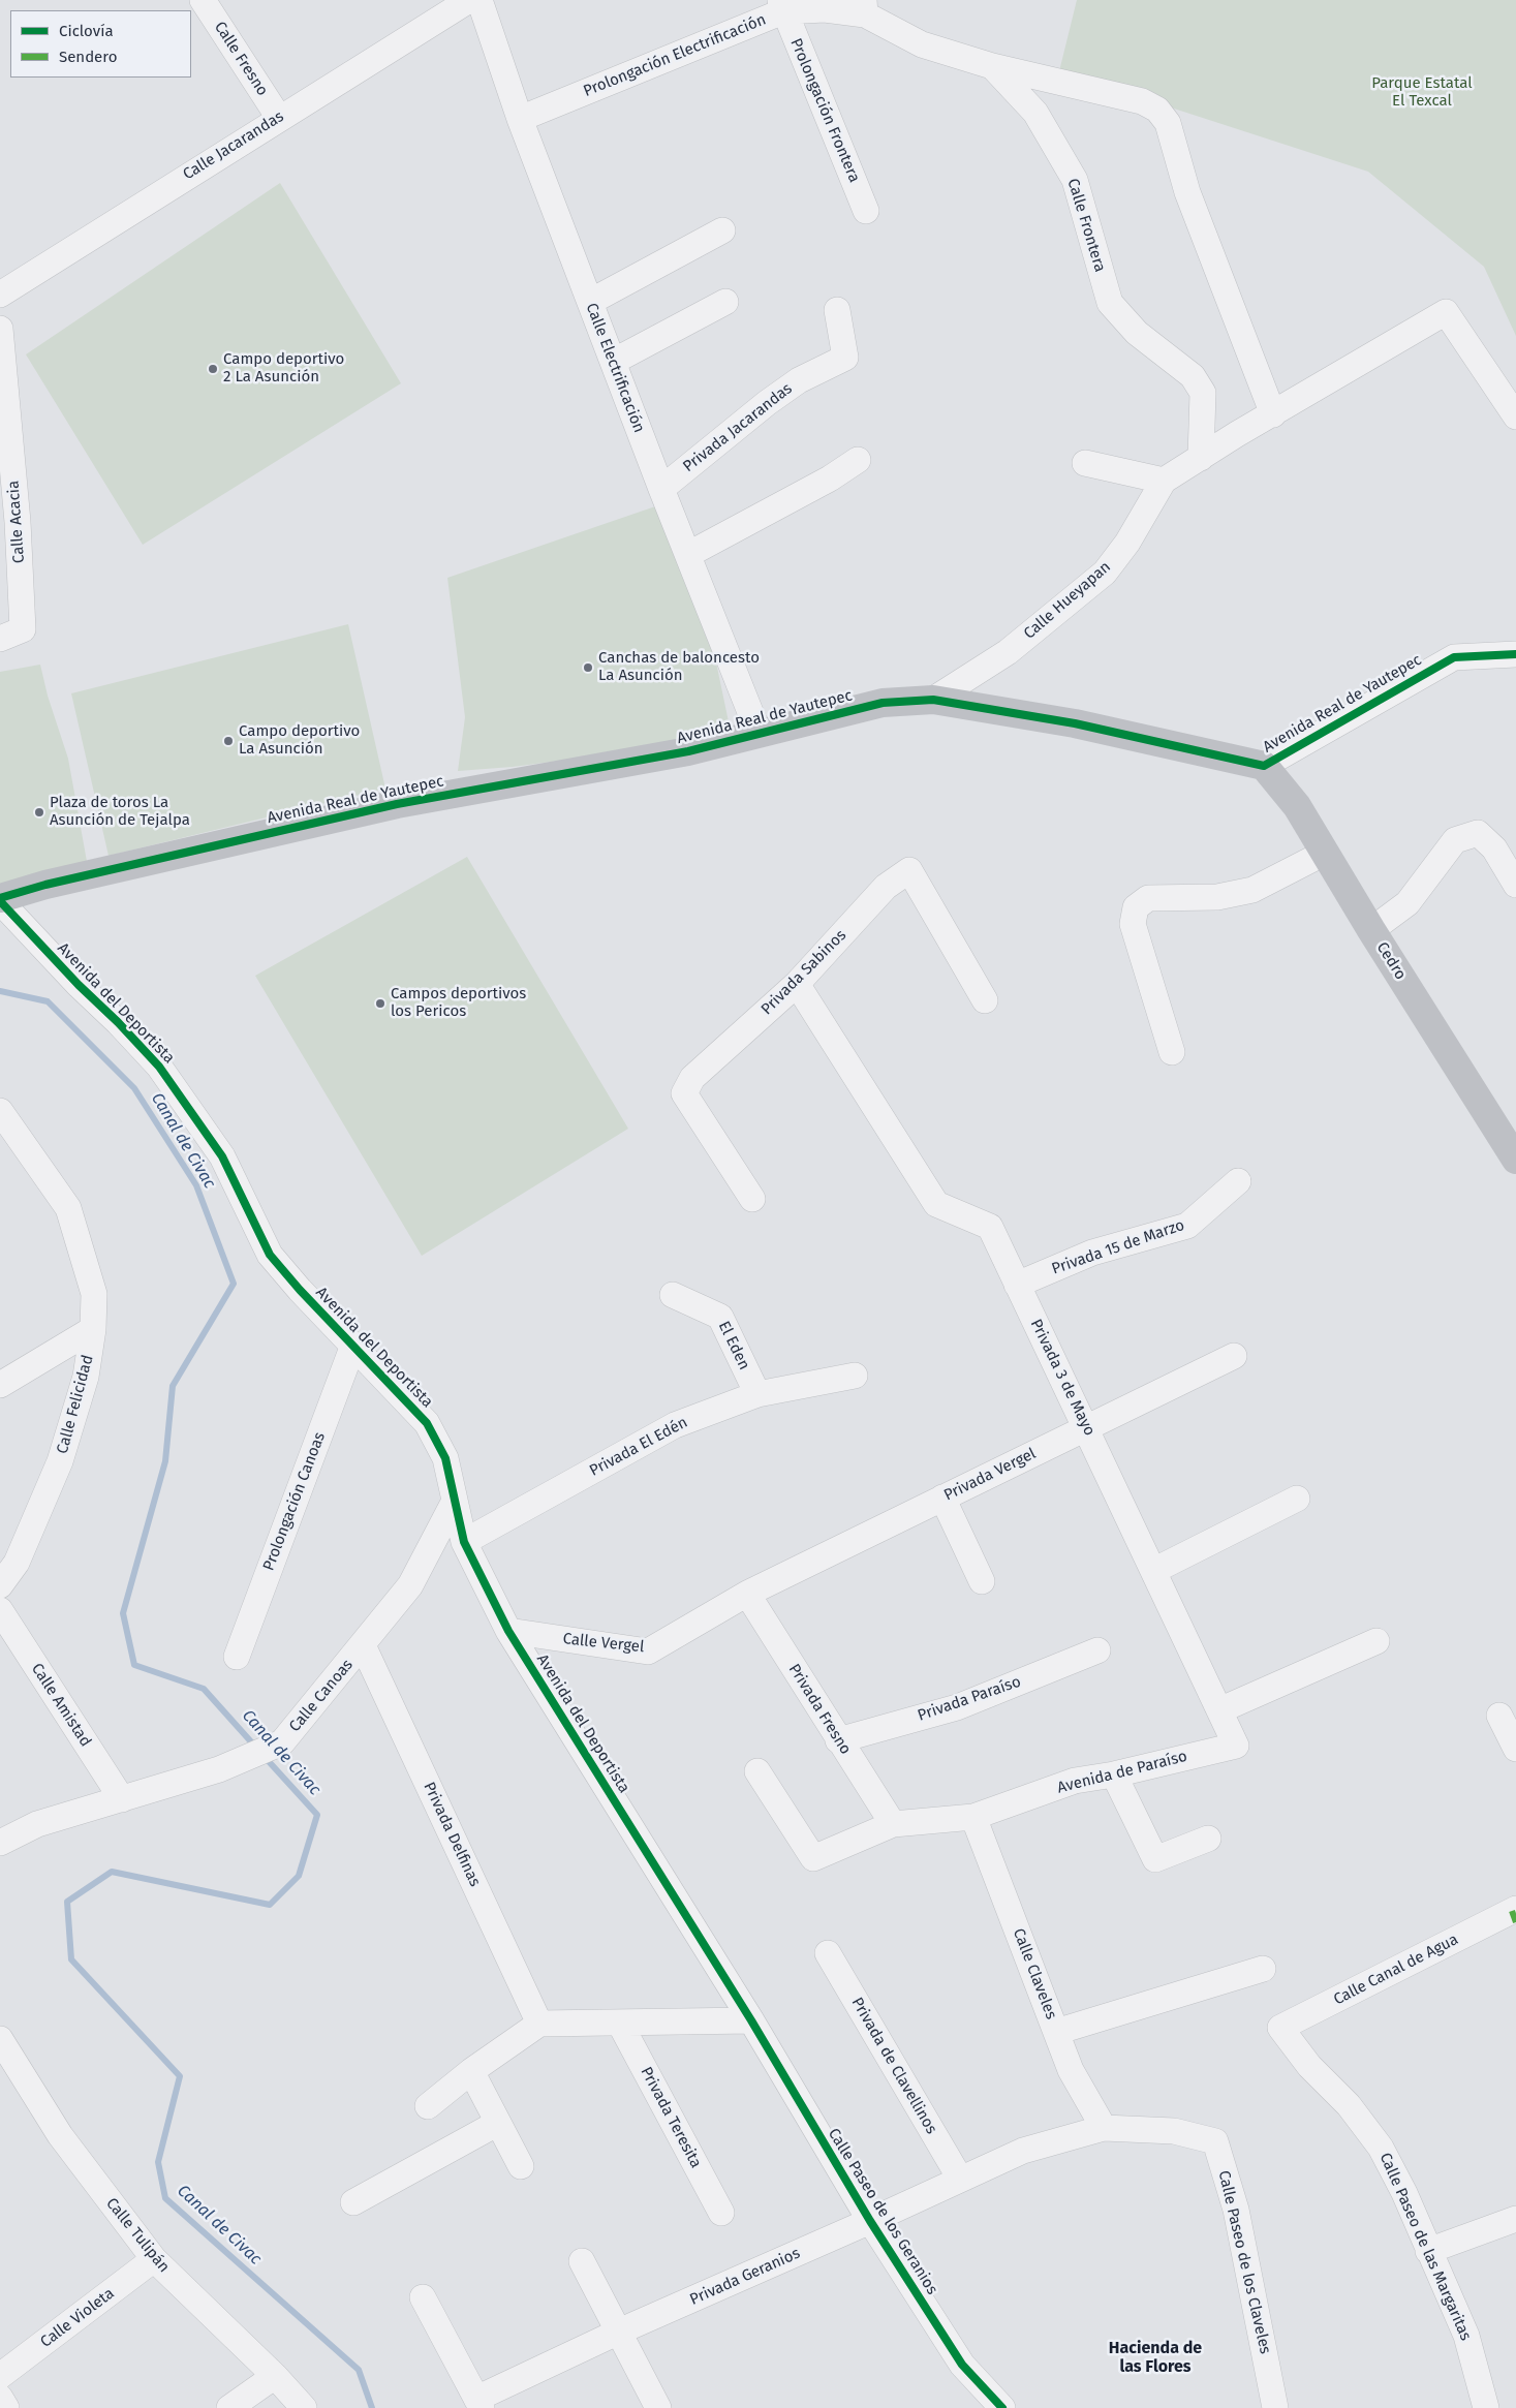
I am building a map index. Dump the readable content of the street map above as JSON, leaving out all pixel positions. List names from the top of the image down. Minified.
{"streets":{"street":["Prolongación Electrificación","Calle Fresno","Prolongación Frontera","Calle Jacarandas","Calle Frontera","Calle Electrificación","Privada Jacarandas","Calle Acacia","Calle Hueyapan","Avenida Real de Yautepec","Cedro","Privada Sabinos","Avenida del Deportista","Privada 15 de Marzo","El Eden","Privada 3 de Mayo","Calle Felicidad","Privada El Edén","Privada Vergel","Prolongación Canoas","Calle Vergel","Calle Canoas","Privada Paraíso","Calle Amistad","Privada Fresno","Avenida de Paraíso","Privada Delfinas","Calle Canal de Agua","Calle Claveles","Privada de Clavellinos","Privada Teresita","Calle Paseo de los Geranios","Calle Tulipán","Calle Paseo de las Margaritas","Calle Paseo de los Claveles","Privada Geranios","Calle Violeta"]},"crossings":[["Prolongación Electrificación","Prolongación Frontera"],["Prolongación Electrificación","Calle Frontera"],["Prolongación Electrificación","Calle Electrificación"],["Calle Fresno","Calle Jacarandas"],["Calle Frontera","Calle Hueyapan"],["Calle Electrificación","Privada Jacarandas"],["Calle Electrificación","Avenida Real de Yautepec"],["Calle Hueyapan","Avenida Real de Yautepec"],["Avenida Real de Yautepec","Cedro"],["Avenida Real de Yautepec","Avenida del Deportista"],["Privada Sabinos","Privada 3 de Mayo"],["Avenida del Deportista","Privada El Edén"],["Avenida del Deportista","Prolongación Canoas"],["Avenida del Deportista","Calle Vergel"],["Avenida del Deportista","Calle Canoas"],["Avenida del Deportista","Calle Paseo de los Geranios"],["Privada 15 de Marzo","Privada 3 de Mayo"],["El Eden","Privada El Edén"],["Privada 3 de Mayo","Privada Vergel"],["Privada 3 de Mayo","Avenida de Paraíso"],["Privada Vergel","Calle Vergel"],["Privada Vergel","Privada Fresno"],["Calle Vergel","Privada Fresno"],["Calle Canoas","Calle Amistad"],["Calle Canoas","Privada Delfinas"],["Privada Paraíso","Privada Fresno"],["Privada Fresno","Avenida de Paraíso"],["Avenida de Paraíso","Calle Claveles"],["Calle Canal de Agua","Calle Paseo de las Margaritas"],["Calle Claveles","Calle Paseo de los Claveles"],["Privada de Clavellinos","Calle Paseo de los Claveles"],["Calle Paseo de los Geranios","Calle Paseo de los Claveles"],["Calle Paseo de los Geranios","Privada Geranios"],["Calle Tulipán","Calle Violeta"],["Calle Paseo de los Claveles","Privada Geranios"]],"districts":["Hacienda de las Flores"],"water":["Canal de Civac"],"parks":["Parque Estatal El Texcal"],"places":["Campo deportivo 2 La Asunción","Canchas de baloncesto La Asunción","Campo deportivo La Asunción","Plaza de toros La Asunción de Tejalpa","Campos deportivos los Pericos"],"legend":["Ciclovía","Sendero"]}
